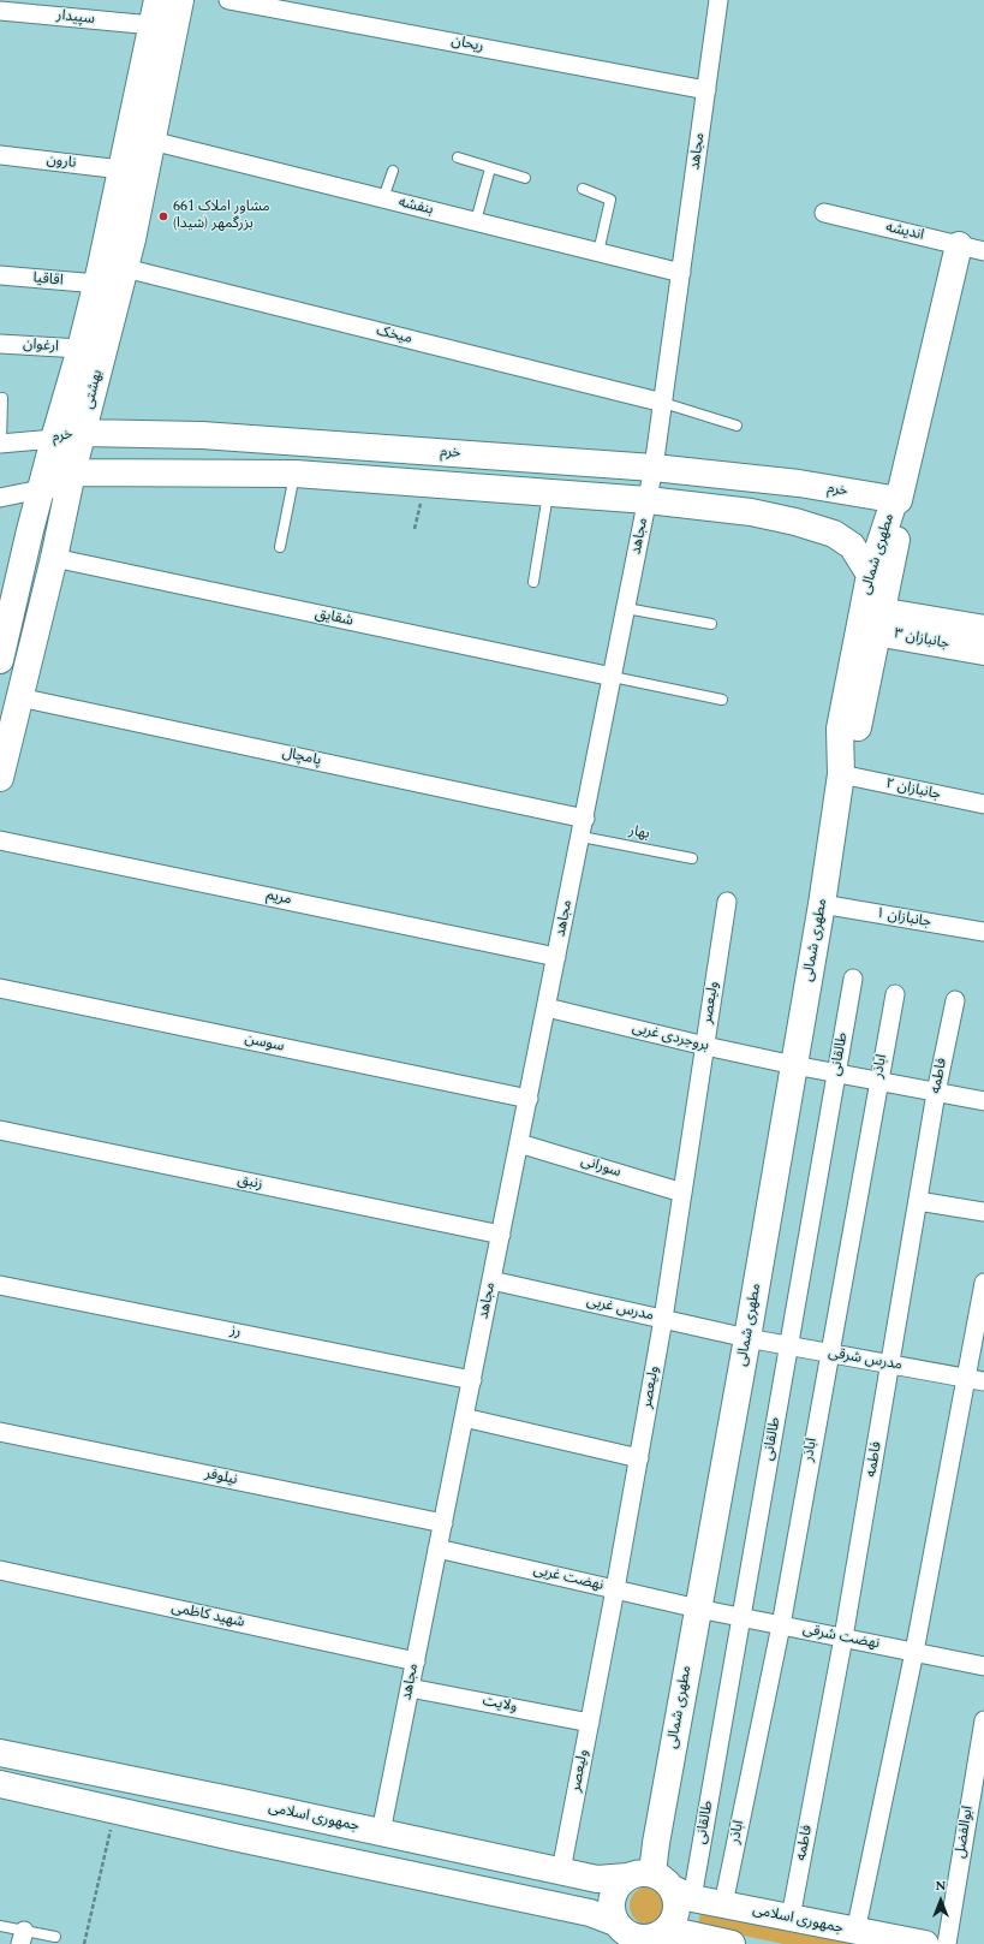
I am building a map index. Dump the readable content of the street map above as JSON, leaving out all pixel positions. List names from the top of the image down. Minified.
{"streets":{"street":["سپیدار","ریحان","مجاهد","نارون","بنفشه","اندیشه","اقاقیا","میخک","ارغوان","بهشتی","خرم","مطهری شمالی","شقایق","جانبازان ۳","پامچال","جانبازان ۲","مریم","جانبازان ۱","ولیعصر","بروجردی غربی","سوسن","طالقانی","اباذر","فاطمه","سورانی","زنبق","مدرس غربی","رز","مدرس شرقی","نیلوفر","نهضت غربی","شهید کاظمی","نهضت شرقی","ولایت","جمهوری اسلامی","ابوالفضل"],"lane":["بهار"]},"crossings":[["سپیدار","بهشتی"],["ریحان","مجاهد"],["مجاهد","بنفشه"],["مجاهد","میخک"],["مجاهد","خرم"],["مجاهد","شقایق"],["مجاهد","پامچال"],["مجاهد","بهار"],["مجاهد","مریم"],["مجاهد","بروجردی غربی"],["مجاهد","سوسن"],["مجاهد","سورانی"],["مجاهد","زنبق"],["مجاهد","مدرس غربی"],["مجاهد","رز"],["مجاهد","نیلوفر"],["مجاهد","نهضت غربی"],["مجاهد","شهید کاظمی"],["مجاهد","ولایت"],["مجاهد","جمهوری اسلامی"],["نارون","بهشتی"],["بنفشه","بهشتی"],["اقاقیا","بهشتی"],["میخک","بهشتی"],["ارغوان","بهشتی"],["بهشتی","خرم"],["بهشتی","شقایق"],["بهشتی","پامچال"],["خرم","مطهری شمالی"],["مطهری شمالی","جانبازان ۳"],["مطهری شمالی","جانبازان ۲"],["مطهری شمالی","جانبازان ۱"],["مطهری شمالی","بروجردی غربی"],["مطهری شمالی","طالقانی"],["مطهری شمالی","مدرس غربی"],["مطهری شمالی","مدرس شرقی"],["مطهری شمالی","نهضت غربی"],["مطهری شمالی","نهضت شرقی"],["مطهری شمالی","جمهوری اسلامی"],["ولیعصر","بروجردی غربی"],["ولیعصر","سورانی"],["ولیعصر","مدرس غربی"],["ولیعصر","نهضت غربی"],["ولیعصر","ولایت"],["ولیعصر","جمهوری اسلامی"],["بروجردی غربی","طالقانی"],["بروجردی غربی","اباذر"],["بروجردی غربی","فاطمه"],["طالقانی","مدرس شرقی"],["طالقانی","نهضت شرقی"],["طالقانی","جمهوری اسلامی"],["اباذر","مدرس شرقی"],["اباذر","نهضت شرقی"],["اباذر","جمهوری اسلامی"],["فاطمه","مدرس شرقی"],["فاطمه","نهضت شرقی"],["فاطمه","جمهوری اسلامی"],["مدرس غربی","مدرس شرقی"],["نهضت غربی","نهضت شرقی"]],"places":["مشاور املاک 661 بزرگمهر (شیدا)"],"north":"top"}
